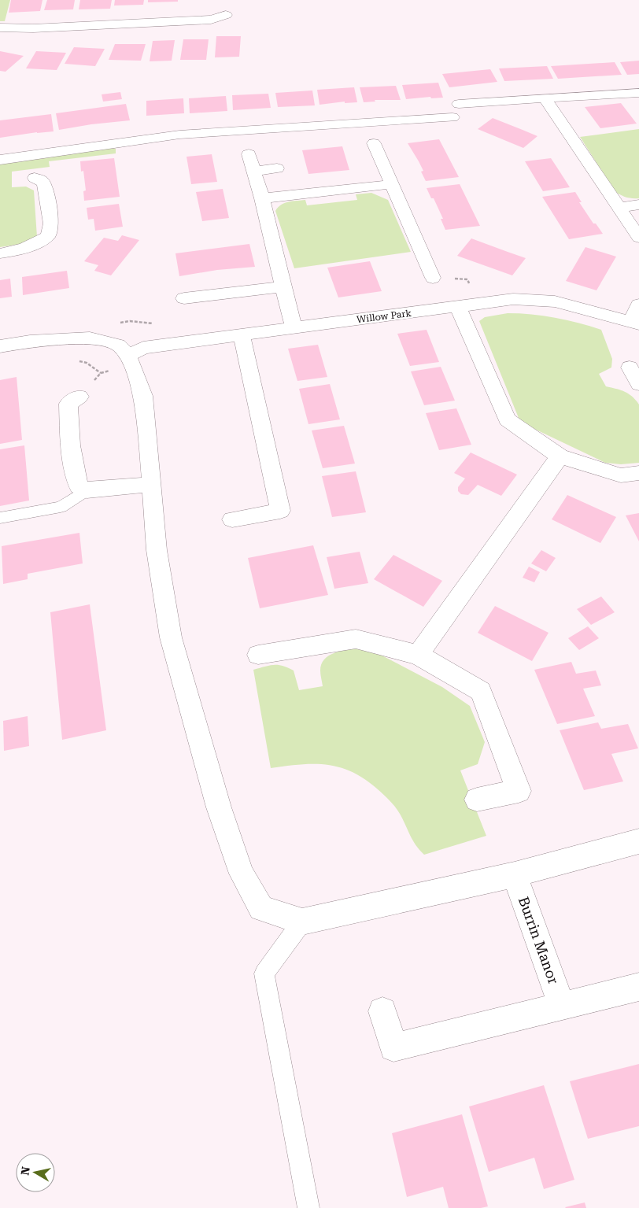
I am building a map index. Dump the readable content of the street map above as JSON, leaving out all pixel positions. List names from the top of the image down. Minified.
{"streets":{"street":["Willow Park","Burrin Manor"]},"north":"left"}
